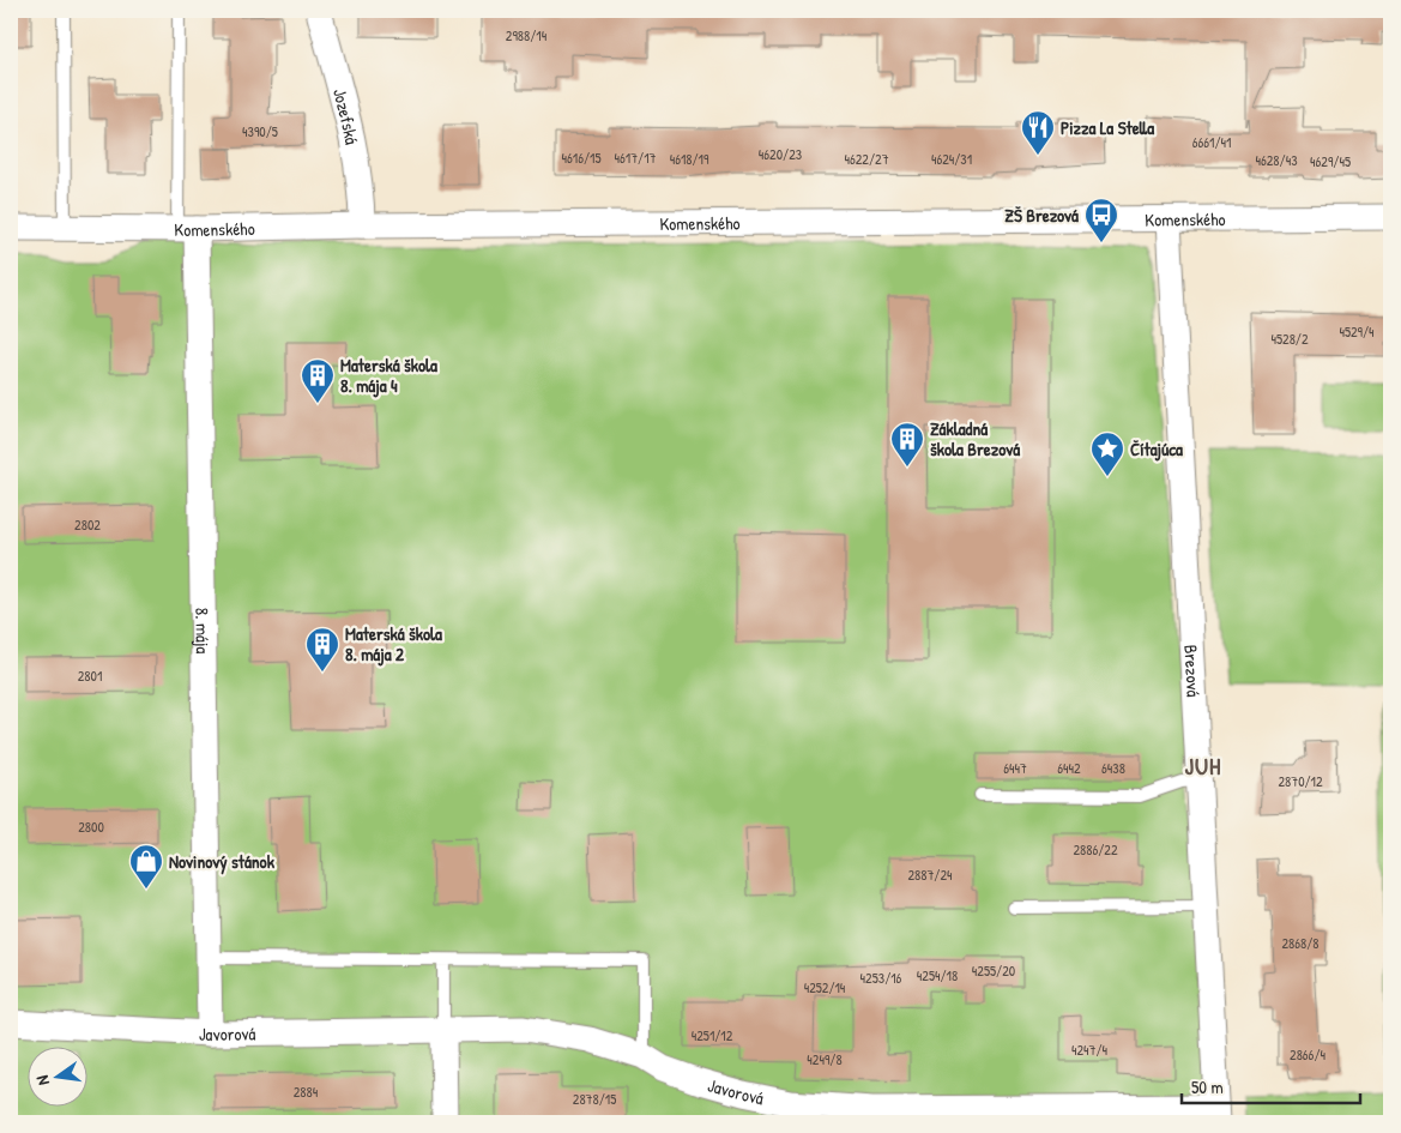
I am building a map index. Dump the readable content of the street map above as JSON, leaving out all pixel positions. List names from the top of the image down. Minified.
{"streets":{"street":["Jozefská","Komenského","8. mája","Brezová","Javorová"]},"crossings":[["Jozefská","Komenského"],["Komenského","8. mája"],["Komenského","Brezová"],["8. mája","Javorová"],["Brezová","Javorová"]],"districts":["JUH"],"places":{"restaurant":["Pizza La Stella"],"bus stop":["ZŠ Brezová"],"building":["Materská škola 8. mája 4","Základná škola Brezová","Materská škola 8. mája 2"],"place":["Čítajúca"],"shop":["Novinový stánok"]},"house_numbers":["2988/14","4390/5","6661/41","4620/23","4616/15","4617/17","4618/19","4622/27","4624/31","4628/43","4629/45","4529/4","4528/2","2802","2801","6447","6442","6438","2870/12","2800","2886/22","2887/24","2868/8","4255/20","4254/18","4253/16","4252/14","4251/12","4247/4","2866/4","4249/8","2884","2878/15"],"scale_bar":"50 m","north":"left"}
